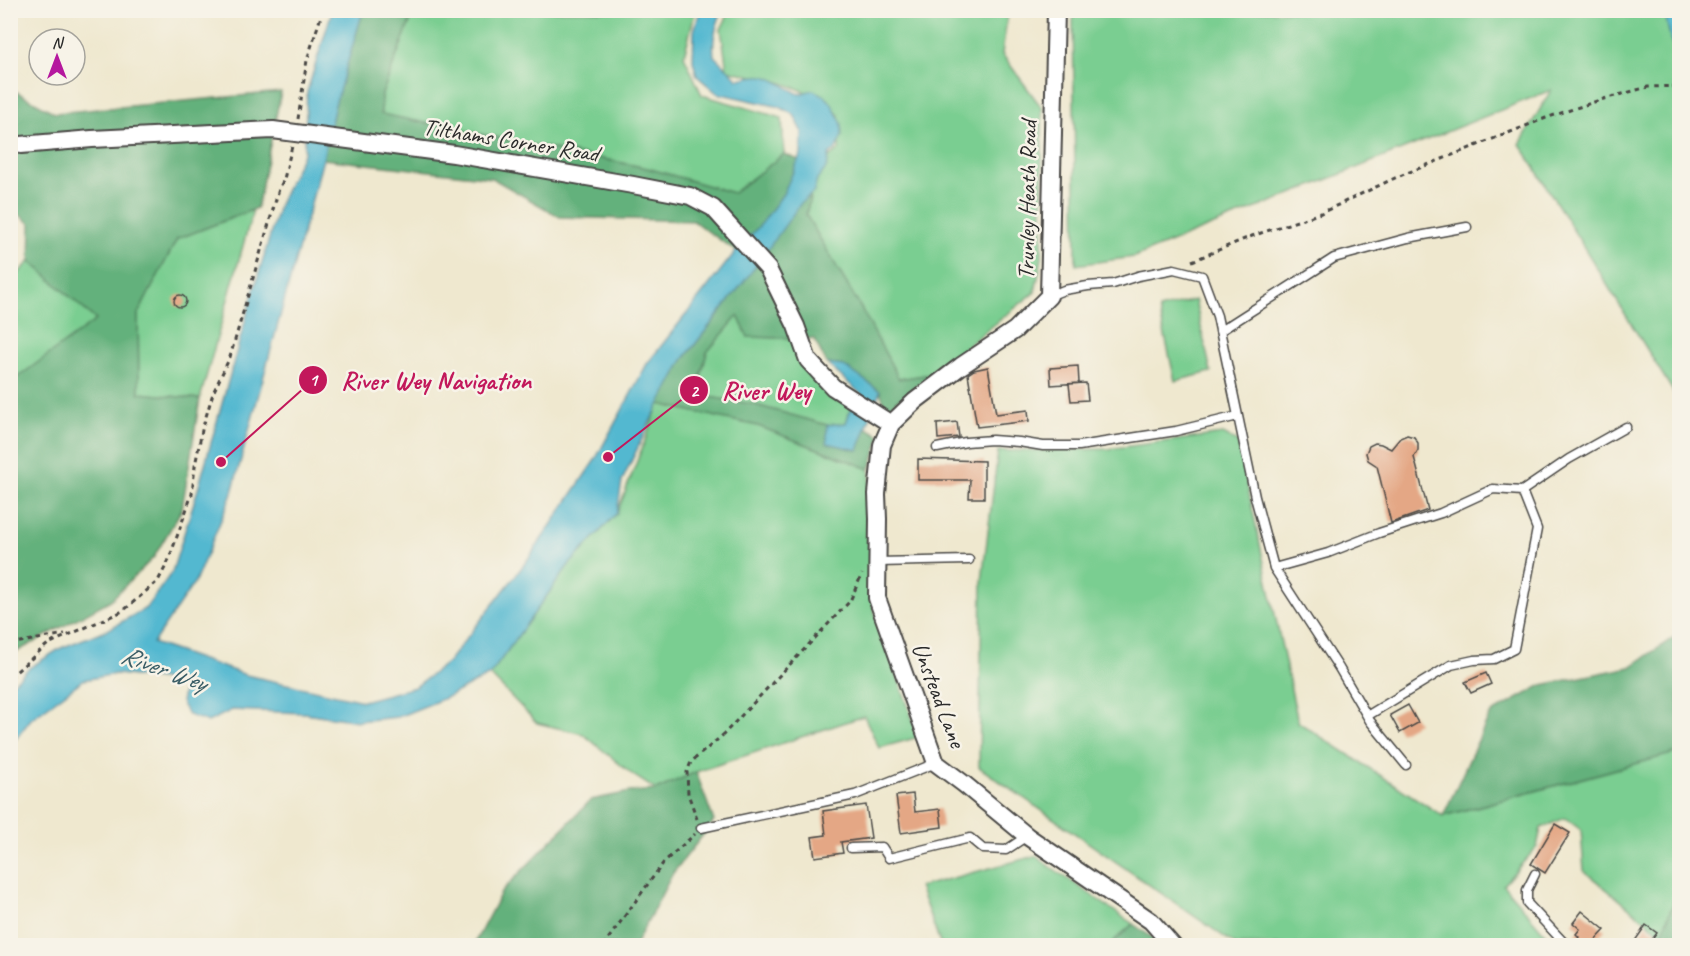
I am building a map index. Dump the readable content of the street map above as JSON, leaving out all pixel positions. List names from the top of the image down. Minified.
{"streets":{"street":["Tilthams Corner Road","Trunley Heath Road","Unstead Lane"]},"crossings":[["Tilthams Corner Road","Trunley Heath Road"],["Tilthams Corner Road","Unstead Lane"],["Trunley Heath Road","Unstead Lane"]],"water":["River Wey"],"places":["River Wey","River Wey Navigation"],"north":"top"}
